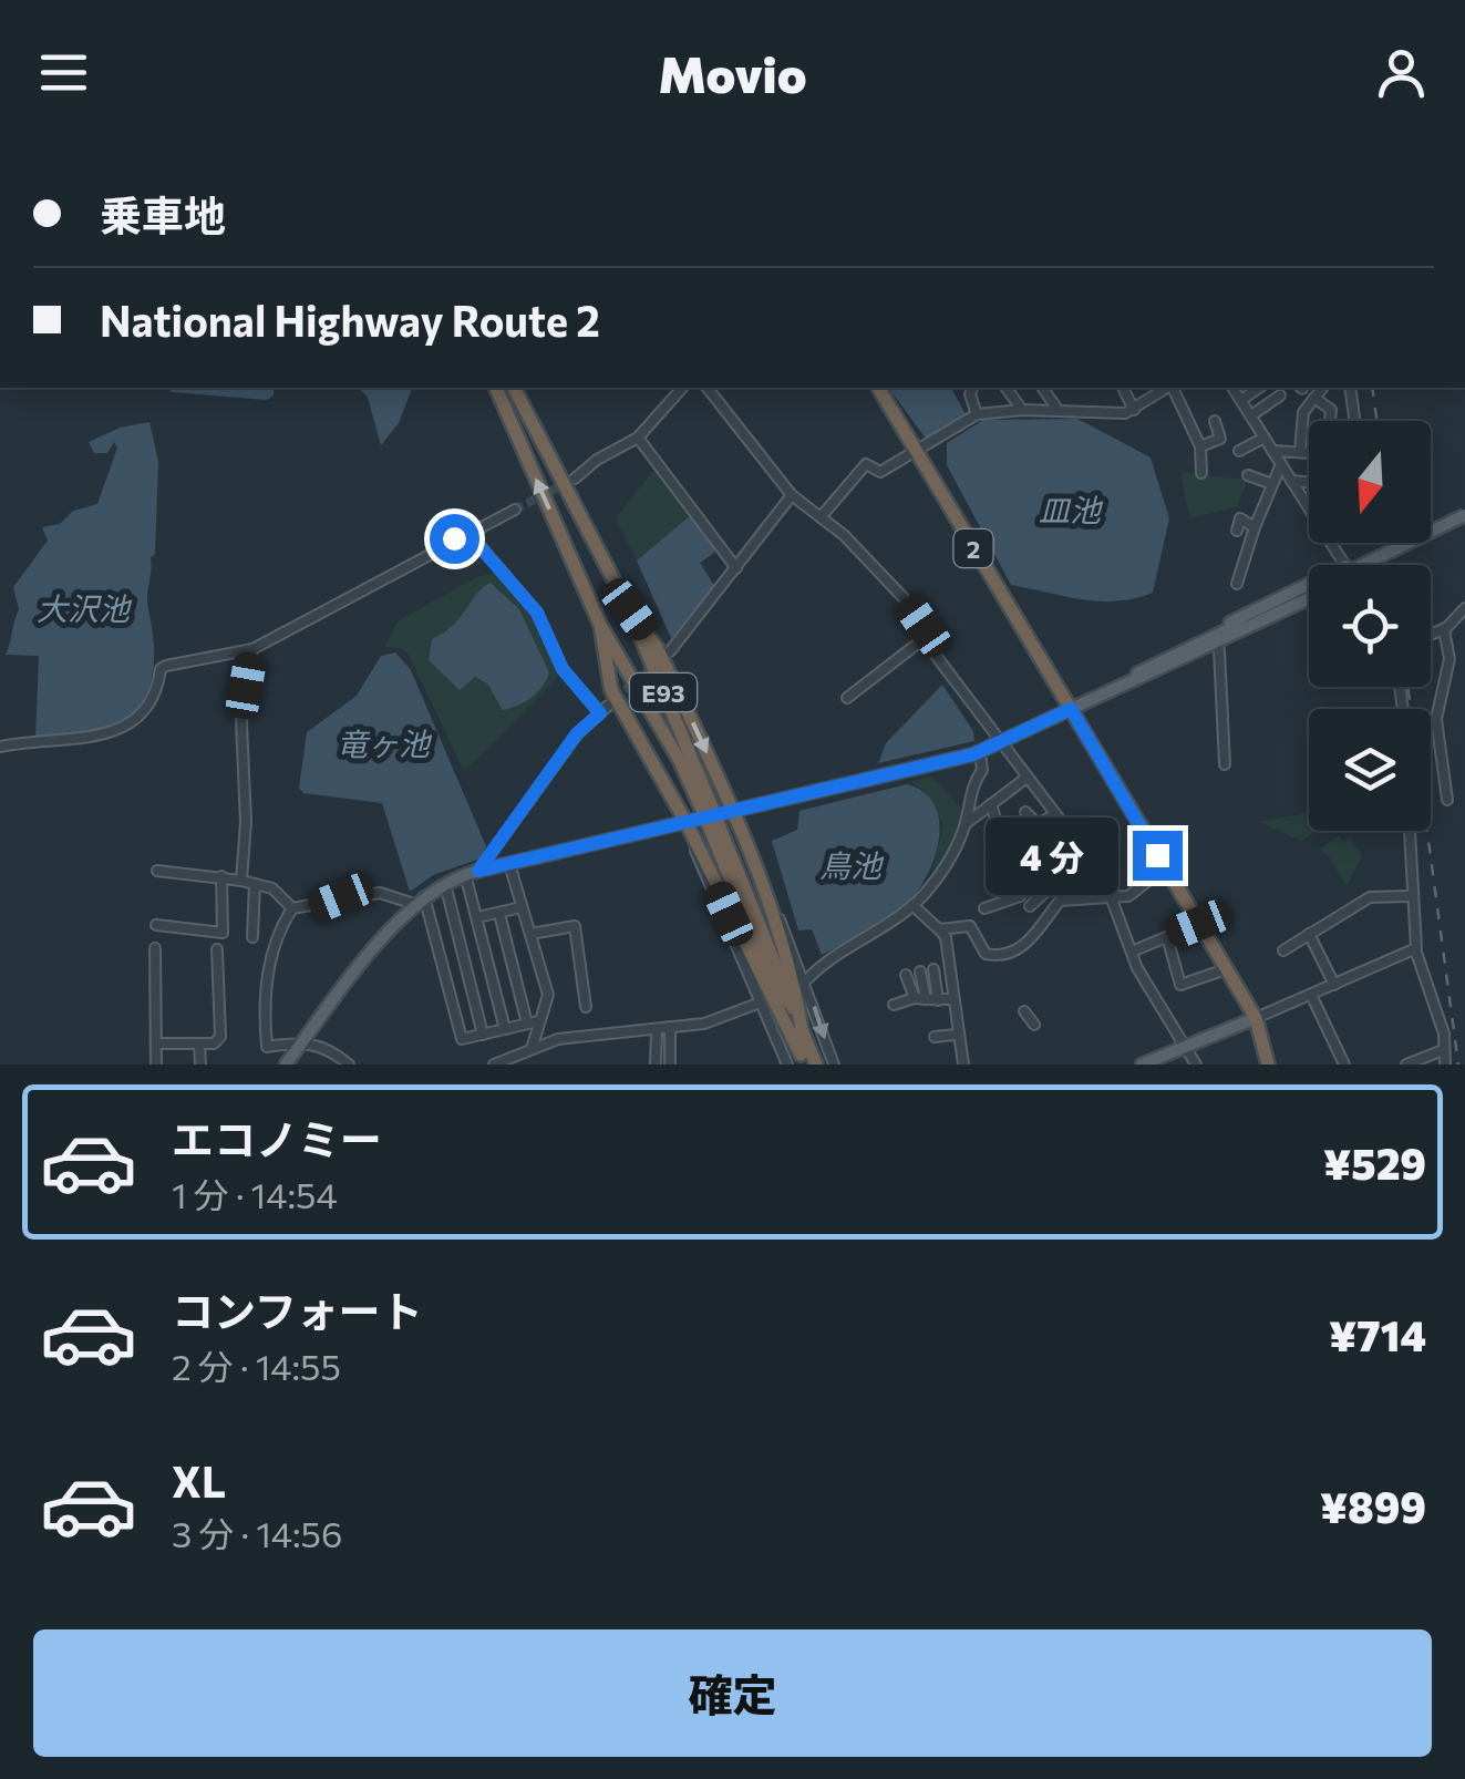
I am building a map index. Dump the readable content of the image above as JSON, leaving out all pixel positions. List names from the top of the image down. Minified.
{"streets":{"highway":["2","E93"]},"water":["皿池","大沢池","竜ヶ池","鳥池"],"north":"bottom","page":{"header":"Movio","banner":["乗車地","National Highway Route 2"],"bubble":"4 分","list":[{"name":"エコノミー","note":"1 分 · 14:54","value":"¥529"},{"name":"コンフォート","note":"2 分 · 14:55","value":"¥714"},{"name":"XL","note":"3 分 · 14:56","value":"¥899"}],"buttons":"確定"}}
